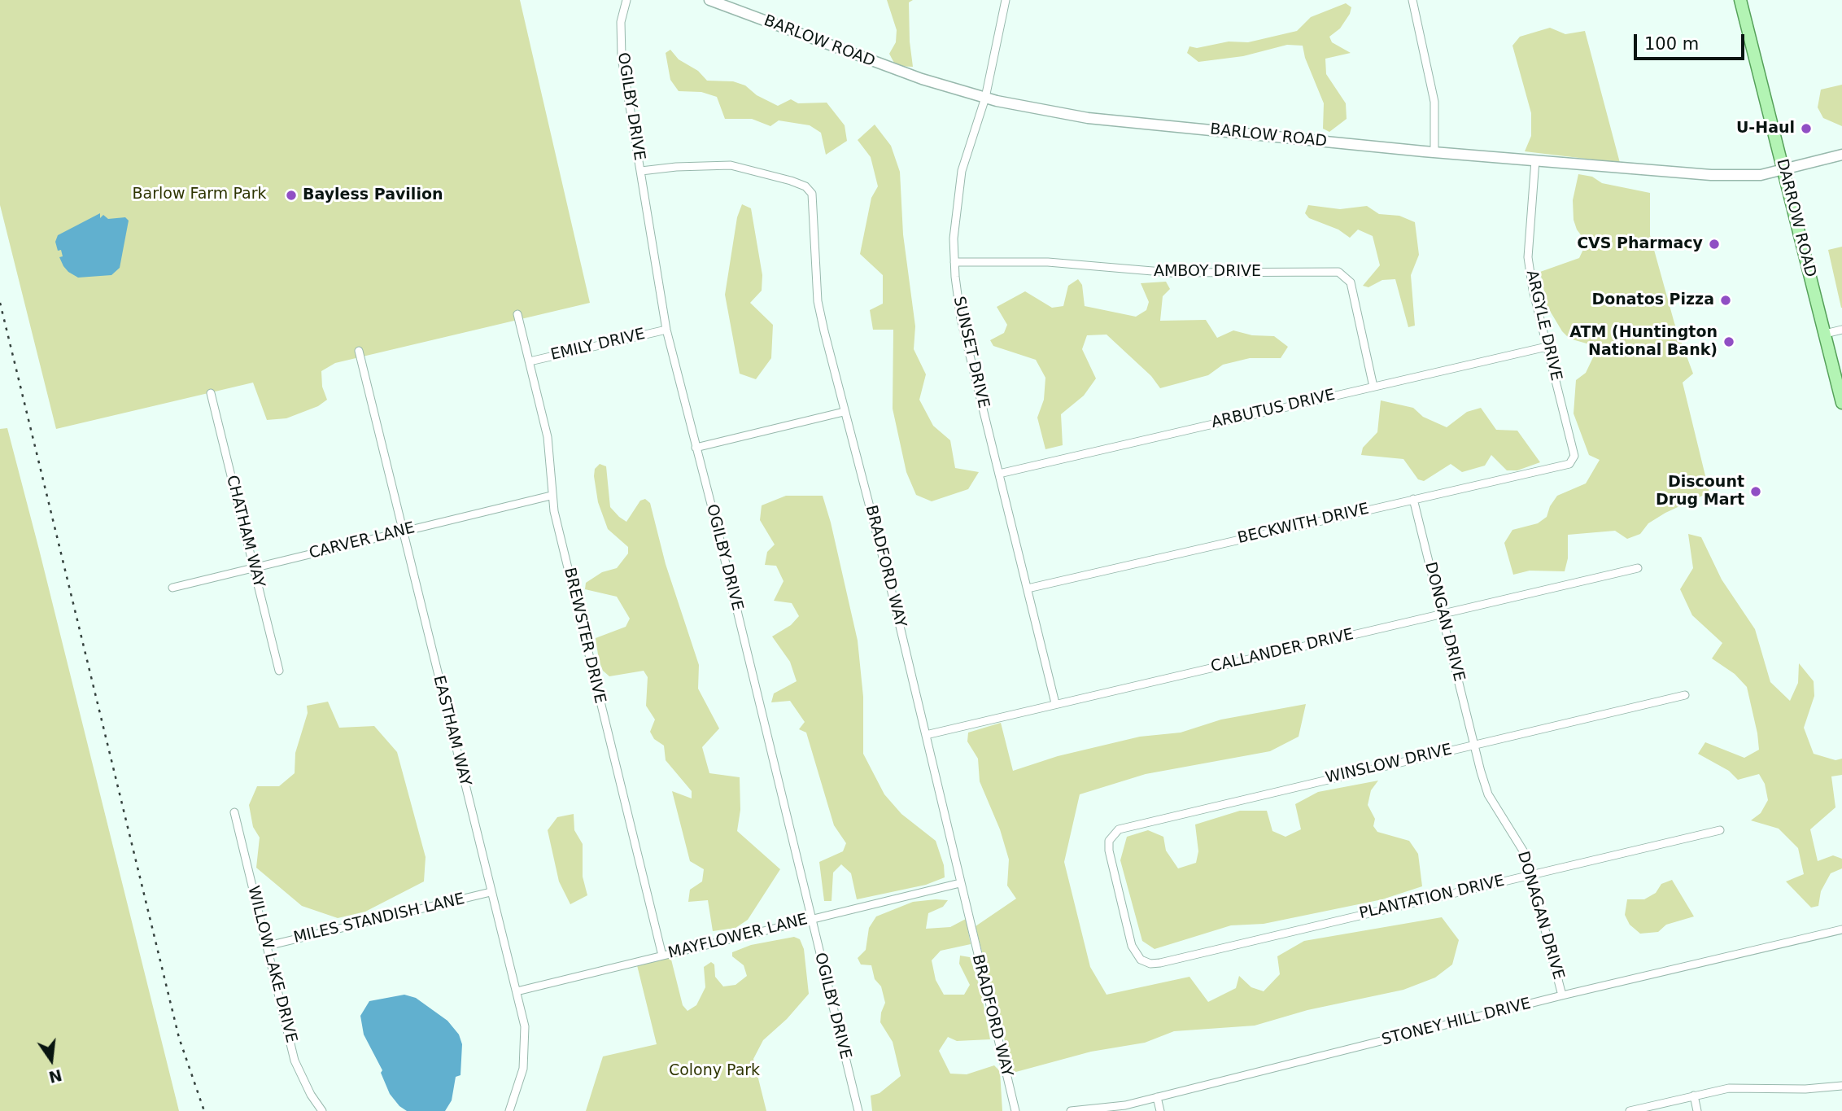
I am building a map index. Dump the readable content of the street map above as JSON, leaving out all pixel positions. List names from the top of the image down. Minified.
{"streets":{"main road":["DARROW ROAD"],"street":["BARLOW ROAD","OGILBY DRIVE","AMBOY DRIVE","ARGYLE DRIVE","EMILY DRIVE","SUNSET DRIVE","ARBUTUS DRIVE","BECKWITH DRIVE","CHATHAM WAY","CARVER LANE","BRADFORD WAY","DONGAN DRIVE","BREWSTER DRIVE","CALLANDER DRIVE","EASTHAM WAY","WINSLOW DRIVE","PLANTATION DRIVE","DONAGAN DRIVE","MILES STANDISH LANE","MAYFLOWER LANE","WILLOW LAKE DRIVE","STONEY HILL DRIVE"]},"crossings":[["BARLOW ROAD","DARROW ROAD"],["BARLOW ROAD","ARGYLE DRIVE"],["BARLOW ROAD","SUNSET DRIVE"],["OGILBY DRIVE","EMILY DRIVE"],["OGILBY DRIVE","BRADFORD WAY"],["OGILBY DRIVE","MAYFLOWER LANE"],["AMBOY DRIVE","SUNSET DRIVE"],["AMBOY DRIVE","ARBUTUS DRIVE"],["ARGYLE DRIVE","ARBUTUS DRIVE"],["ARGYLE DRIVE","BECKWITH DRIVE"],["EMILY DRIVE","BREWSTER DRIVE"],["SUNSET DRIVE","ARBUTUS DRIVE"],["SUNSET DRIVE","BECKWITH DRIVE"],["SUNSET DRIVE","CALLANDER DRIVE"],["BECKWITH DRIVE","DONGAN DRIVE"],["CHATHAM WAY","CARVER LANE"],["CARVER LANE","BREWSTER DRIVE"],["CARVER LANE","EASTHAM WAY"],["BRADFORD WAY","CALLANDER DRIVE"],["BRADFORD WAY","MAYFLOWER LANE"],["DONGAN DRIVE","CALLANDER DRIVE"],["DONGAN DRIVE","WINSLOW DRIVE"],["DONGAN DRIVE","DONAGAN DRIVE"],["BREWSTER DRIVE","MAYFLOWER LANE"],["EASTHAM WAY","MILES STANDISH LANE"],["EASTHAM WAY","MAYFLOWER LANE"],["WINSLOW DRIVE","PLANTATION DRIVE"],["WINSLOW DRIVE","DONAGAN DRIVE"],["PLANTATION DRIVE","DONAGAN DRIVE"],["DONAGAN DRIVE","STONEY HILL DRIVE"],["MILES STANDISH LANE","WILLOW LAKE DRIVE"]],"parks":["Barlow Farm Park","Colony Park"],"places":["U-Haul","Bayless Pavilion","CVS Pharmacy","Donatos Pizza","ATM (Huntington National Bank)","Discount Drug Mart"],"scale_bar":"100 m","north":"bottom"}
